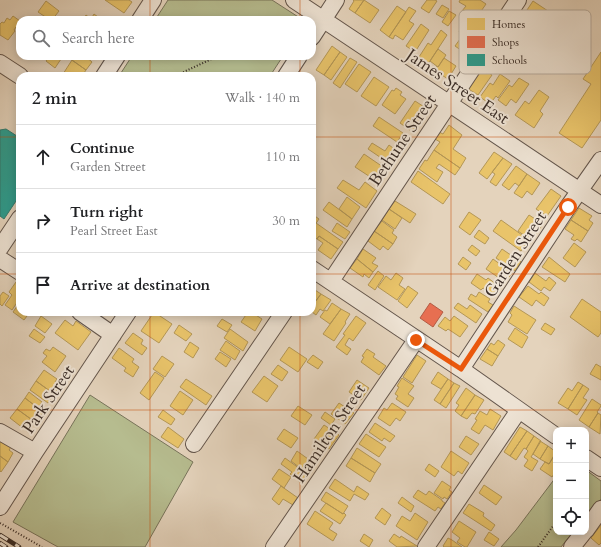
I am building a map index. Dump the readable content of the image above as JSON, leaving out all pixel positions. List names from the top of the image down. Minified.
{"streets":{"street":["James Street East","Bethune Street","Garden Street","Park Street","Hamilton Street"]},"crossings":[["James Street East","Bethune Street"],["James Street East","Garden Street"]],"legend":["Homes","Shops","Schools"],"page":{"search":"Search here","heading":["2 min","Walk · 140 m"],"list":[["Continue","Garden Street","110 m"],["Turn right","Pearl Street East","30 m"],"Arrive at destination"],"map_buttons":["+","−"]}}
